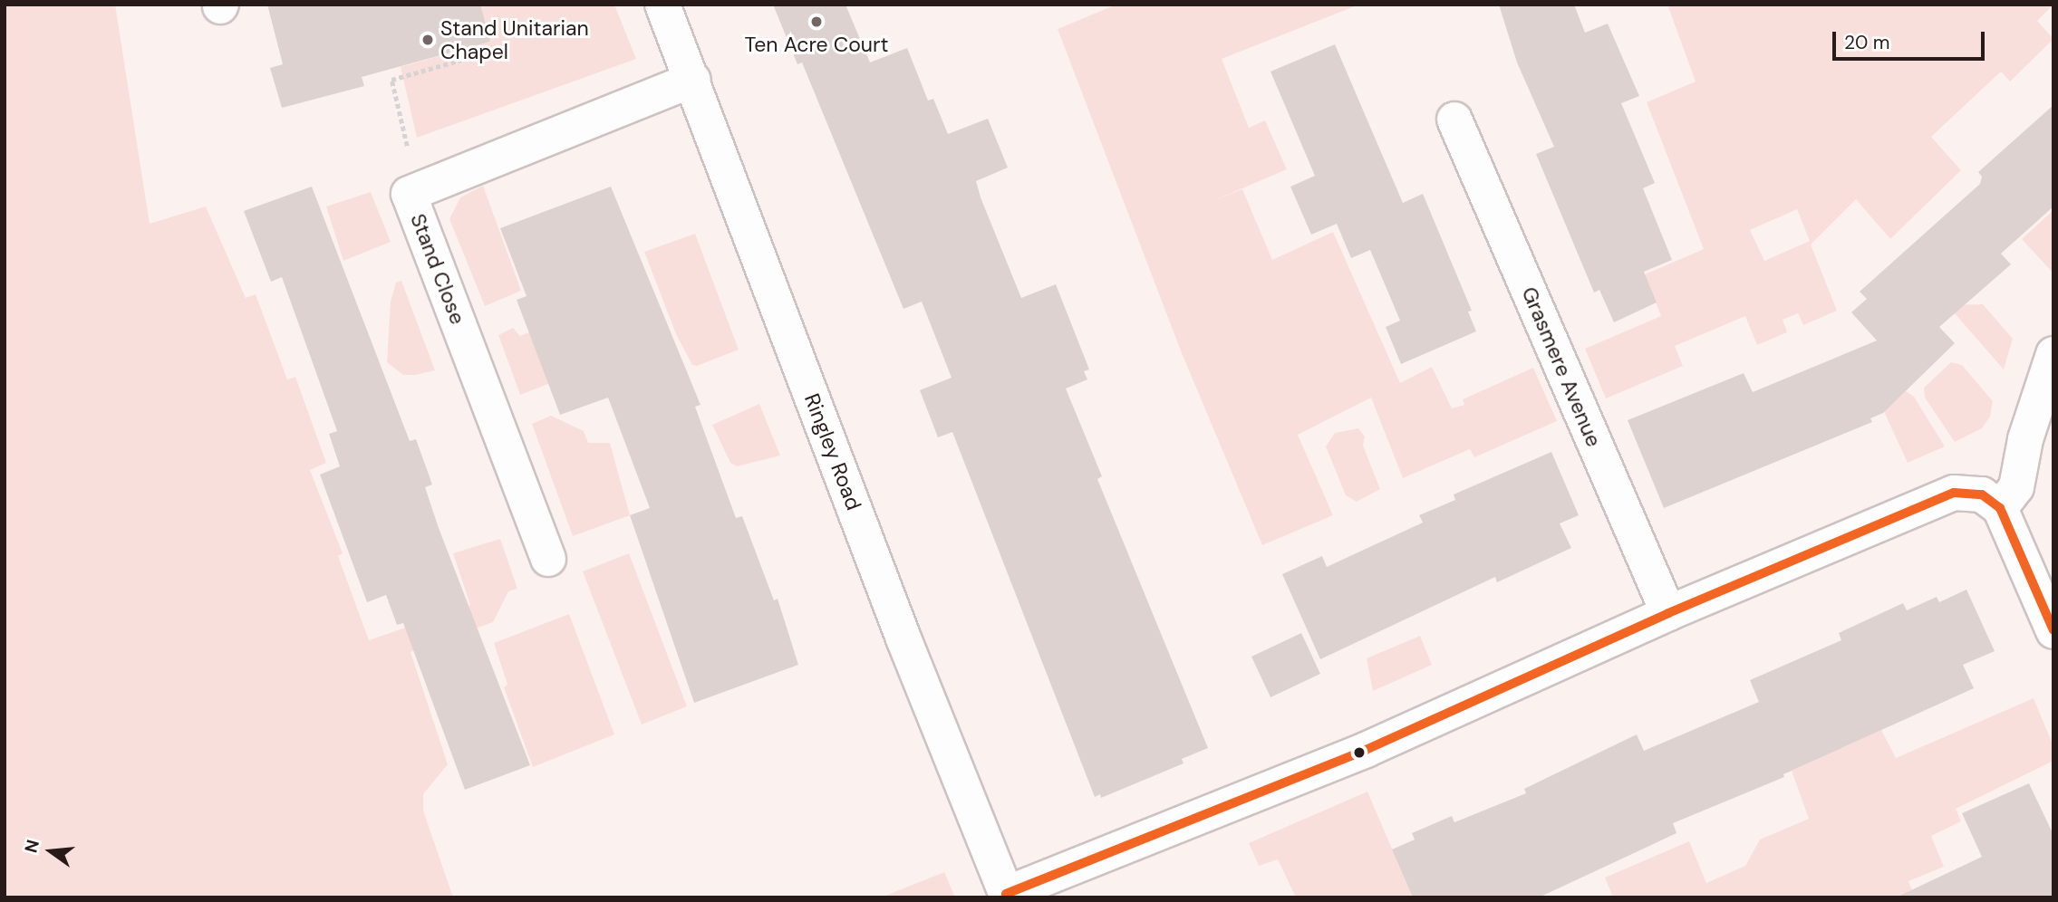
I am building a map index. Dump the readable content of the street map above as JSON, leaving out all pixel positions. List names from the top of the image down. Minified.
{"streets":{"street":["Stand Close","Grasmere Avenue","Ringley Road"]},"crossings":[["Stand Close","Ringley Road"]],"places":["Ten Acre Court","Stand Unitarian Chapel"],"scale_bar":"20 m","north":"left"}
